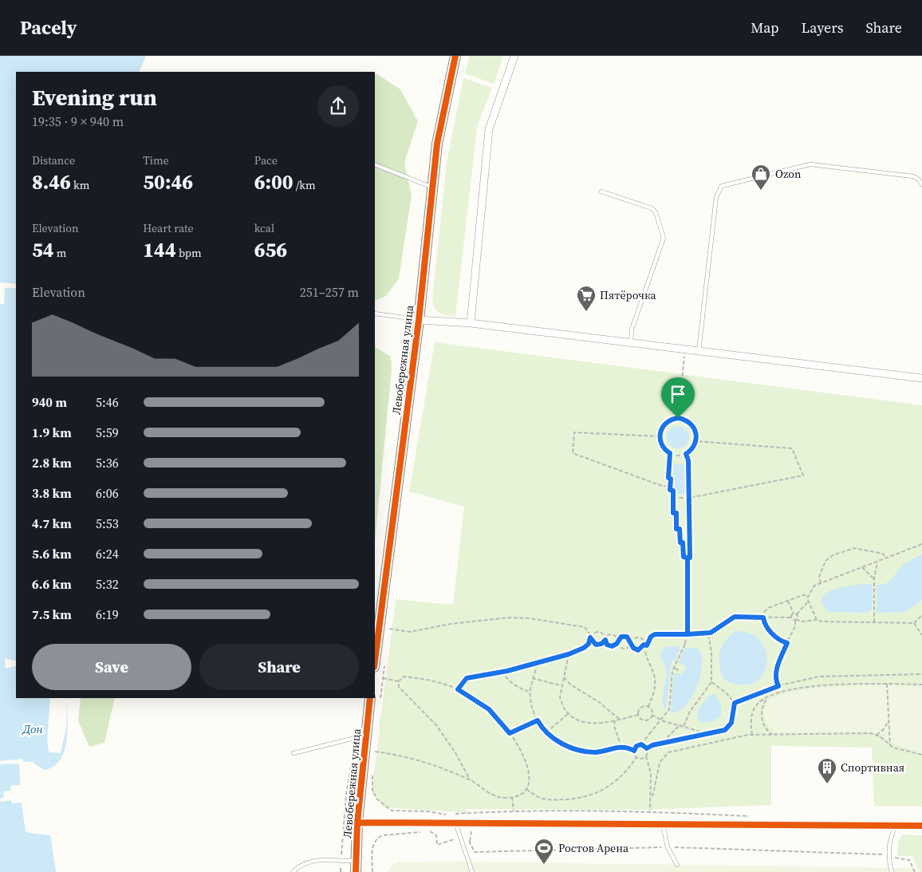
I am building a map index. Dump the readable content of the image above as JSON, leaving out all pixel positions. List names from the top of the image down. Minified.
{"streets":{"main road":["Левобережная улица"]},"water":["Дон"],"places":{"shop":["Ozon"],"supermarket":["Пятёрочка"],"building":["Спортивная"],"sports":["Ростов Арена"]},"page":{"header":"Pacely","nav":["Map","Layers","Share"],"heading":["Evening run","19:35 · 9 × 940 m"],"stats":[["Distance","8.46 km"],["Time","50:46"],["Pace","6:00 /km"],["Elevation","54 m"],["Heart rate","144 bpm"],["kcal","656"]],"chart":["Elevation","251–257 m"],"list":[{"name":"940 m","note":"5:46"},{"name":"1.9 km","note":"5:59"},{"name":"2.8 km","note":"5:36"},{"name":"3.8 km","note":"6:06"},{"name":"4.7 km","note":"5:53"},{"name":"5.6 km","note":"6:24"},{"name":"6.6 km","note":"5:32"},{"name":"7.5 km","note":"6:19"}],"buttons":["Save","Share"]}}
